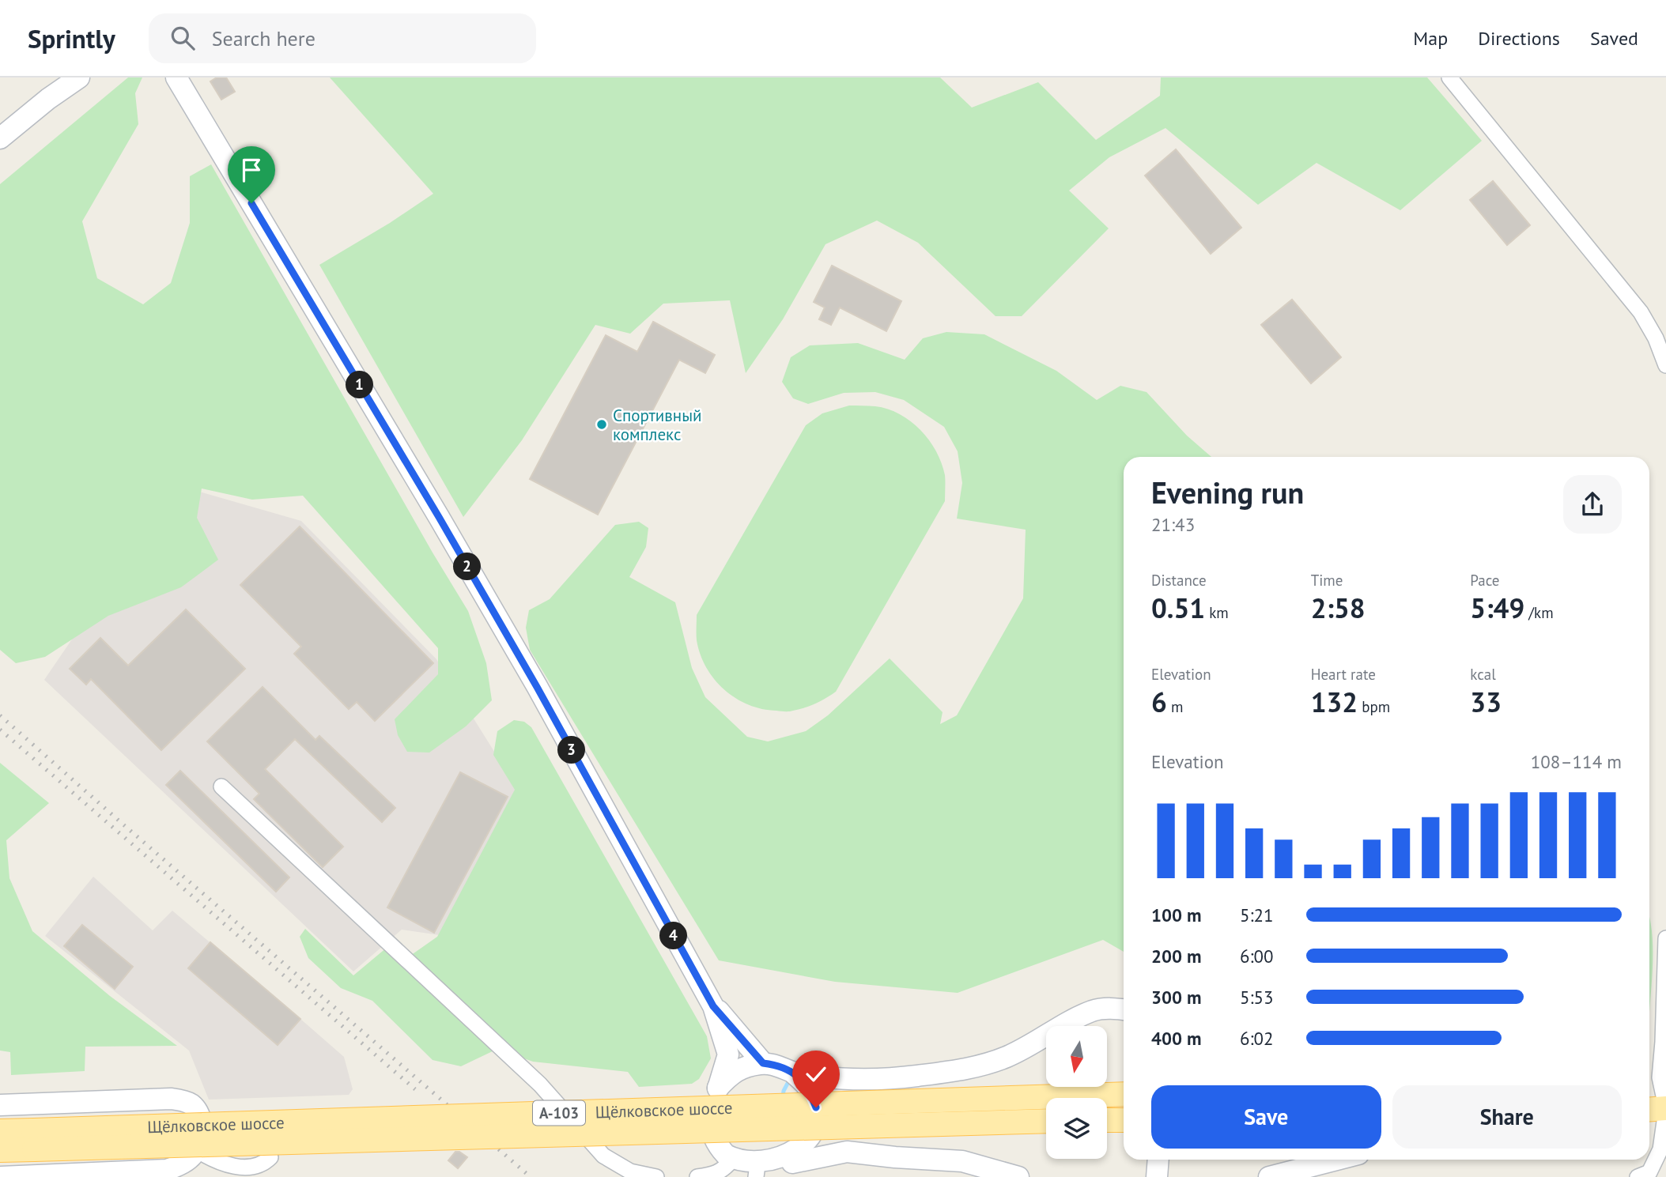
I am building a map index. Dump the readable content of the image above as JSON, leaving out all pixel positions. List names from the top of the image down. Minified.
{"streets":{"main road":["Щёлковское шоссе","А-103"]},"places":["Спортивный комплекс"],"north":"bottom","page":{"header":"Sprintly","search":"Search here","nav":["Map","Directions","Saved"],"pins":["1","2","3","4"],"heading":["Evening run","21:43"],"stats":[["Distance","0.51 km"],["Time","2:58"],["Pace","5:49 /km"],["Elevation","6 m"],["Heart rate","132 bpm"],["kcal","33"]],"chart":["Elevation","108–114 m"],"list":[{"name":"100 m","note":"5:21"},{"name":"200 m","note":"6:00"},{"name":"300 m","note":"5:53"},{"name":"400 m","note":"6:02"}],"buttons":["Save","Share"]}}
